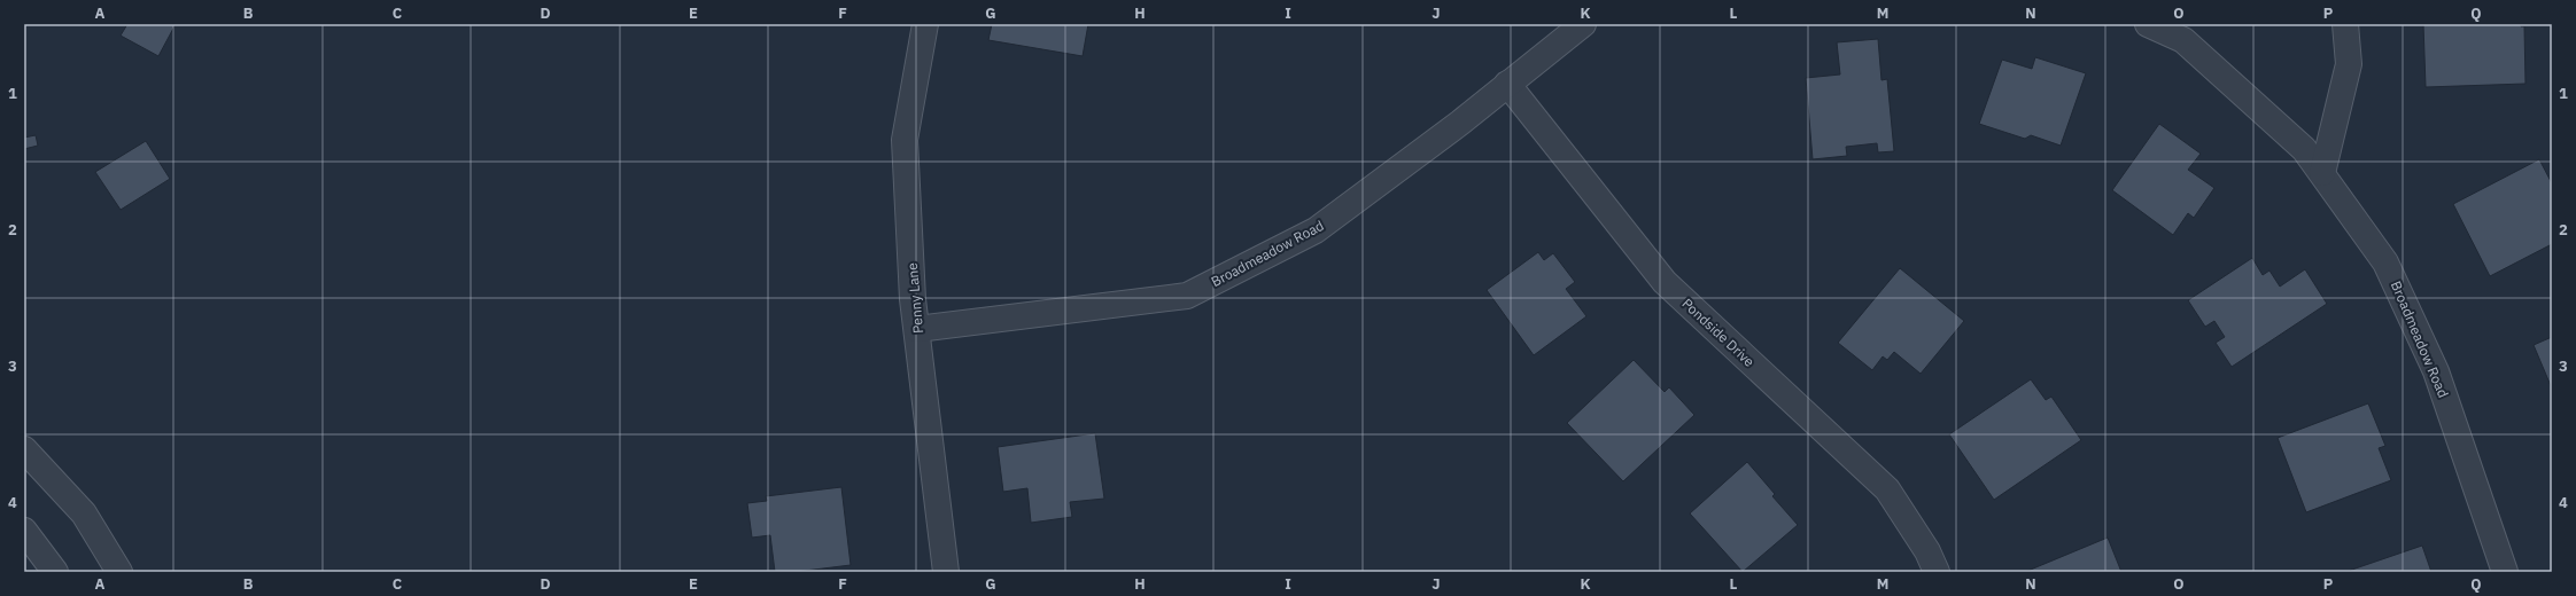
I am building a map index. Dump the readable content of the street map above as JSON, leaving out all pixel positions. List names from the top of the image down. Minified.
{"streets":{"street":["Broadmeadow Road","Penny Lane","Pondside Drive"]},"crossings":[["Broadmeadow Road","Penny Lane"],["Broadmeadow Road","Pondside Drive"]],"grid":{"columns":["A","B","C","D","E","F","G","H","I","J","K","L","M","N","O","P","Q"],"rows":["1","2","3","4"]}}
